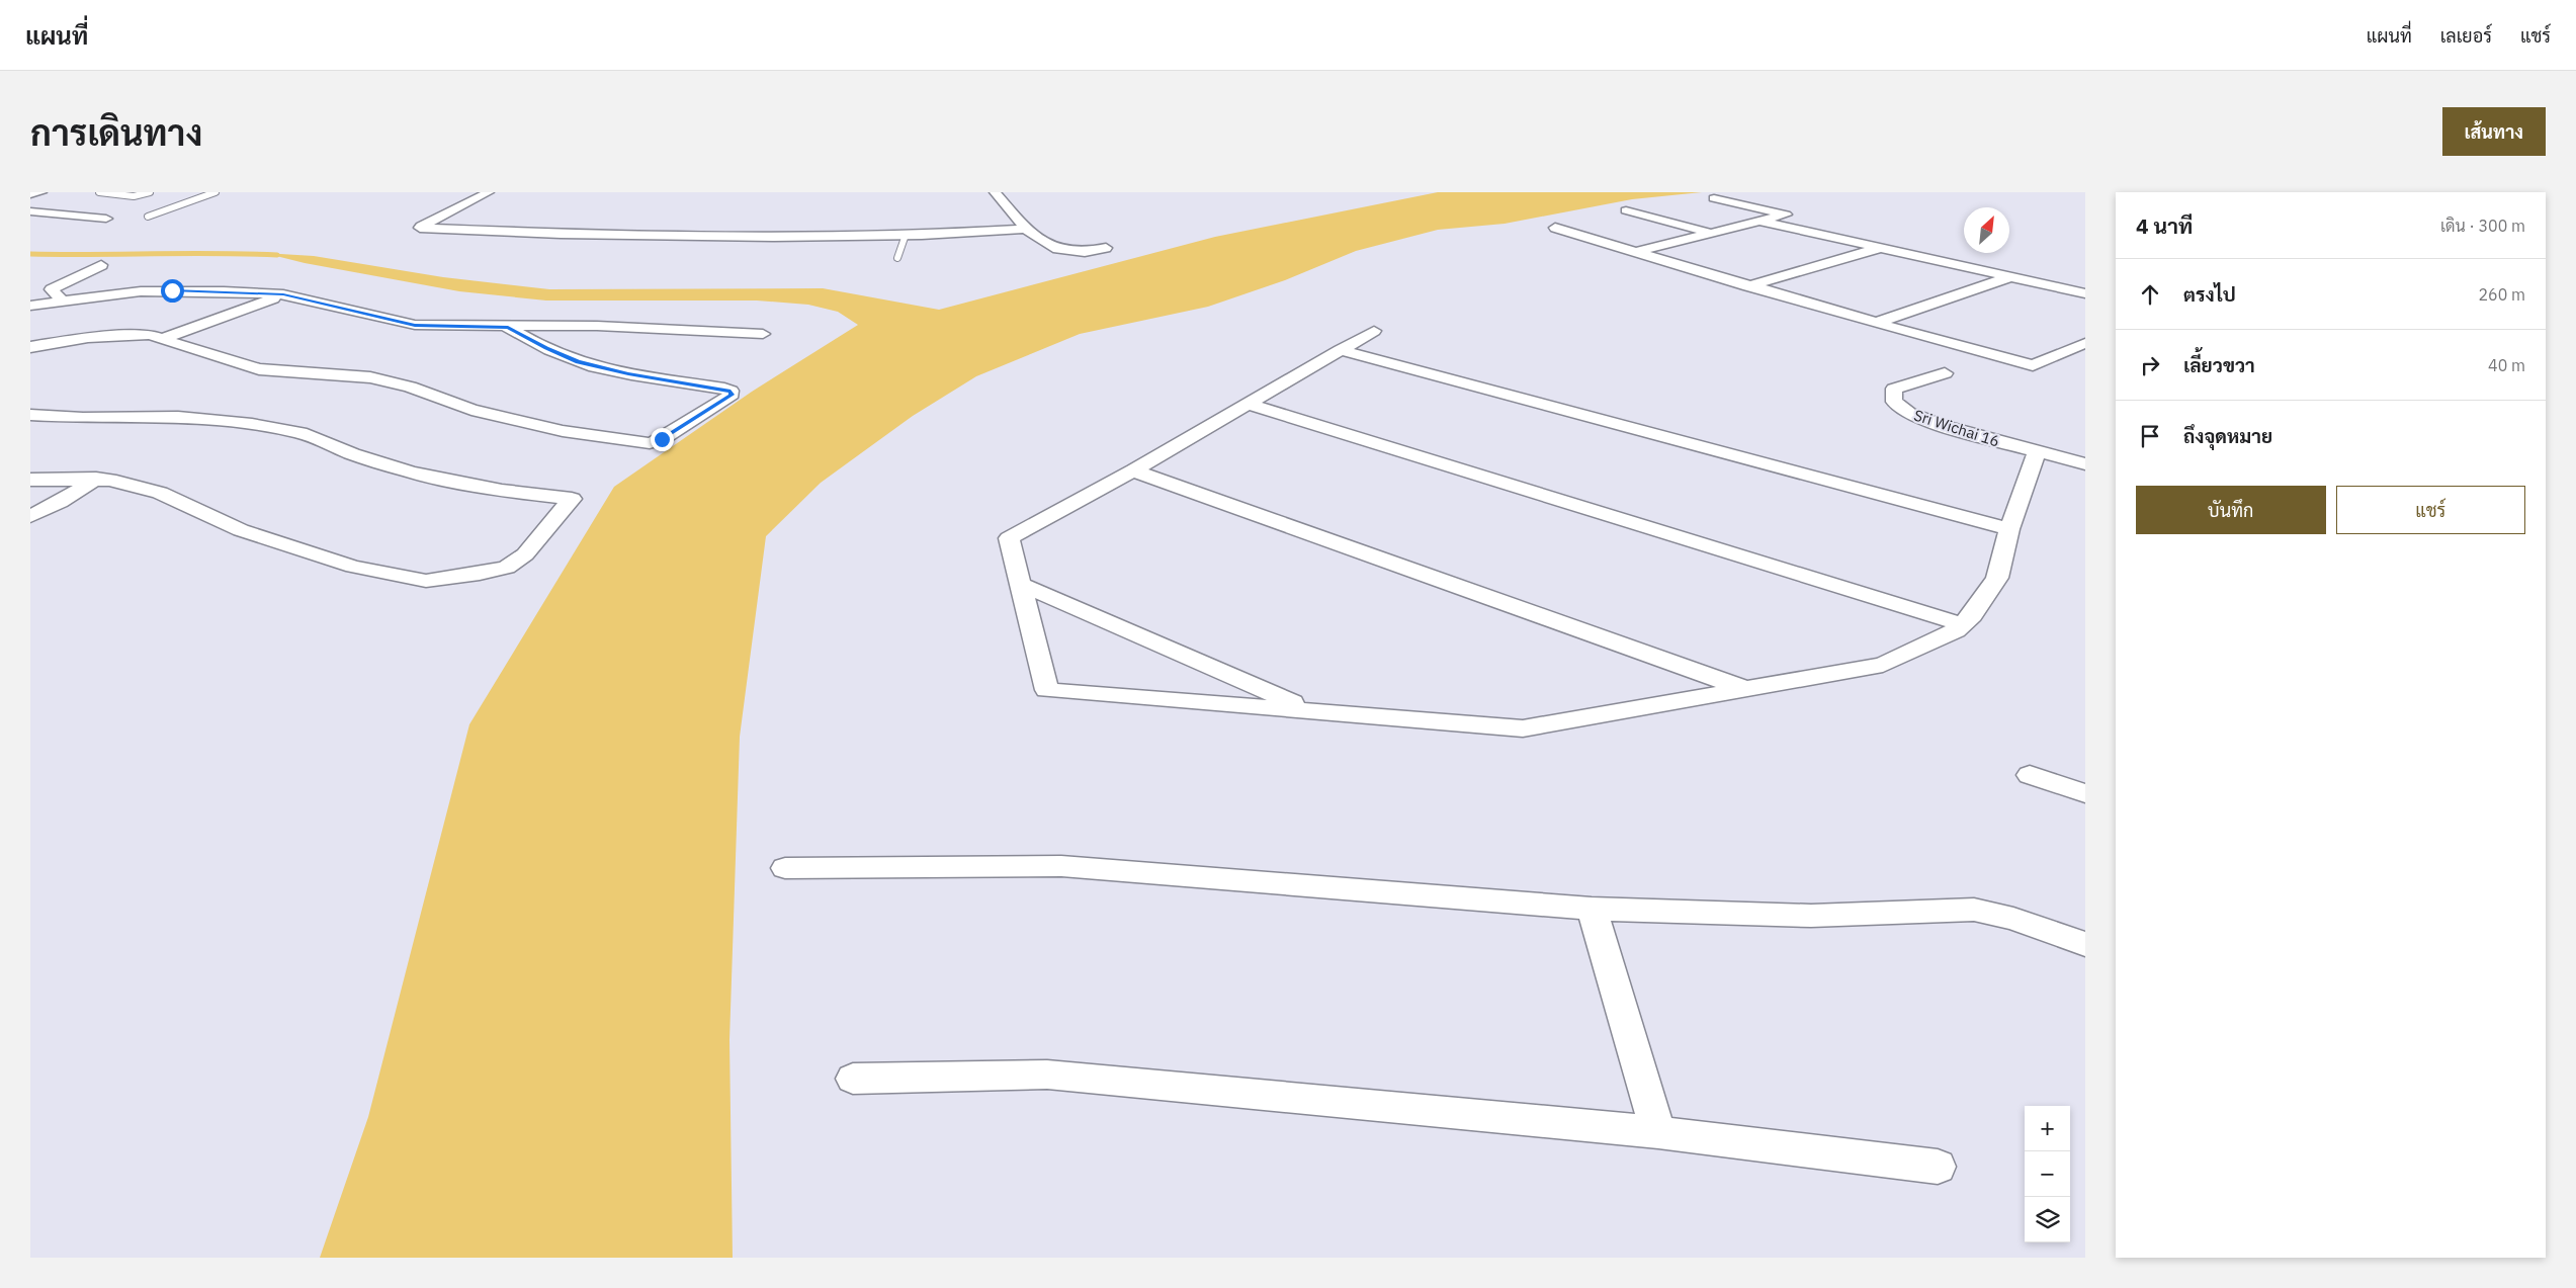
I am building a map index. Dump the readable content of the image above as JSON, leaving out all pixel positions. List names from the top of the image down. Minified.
{"streets":{"street":["Sri Wichai 16"]},"north":"top right","page":{"header":"แผนที่","nav":["แผนที่","เลเยอร์","แชร์"],"buttons":["เส้นทาง",["บันทึก","แชร์"]],"title":"การเดินทาง","heading":["4 นาที","เดิน · 300 m"],"list":[["ตรงไป","260 m"],["เลี้ยวขวา","40 m"],"ถึงจุดหมาย"],"map_buttons":["+","−"]}}
